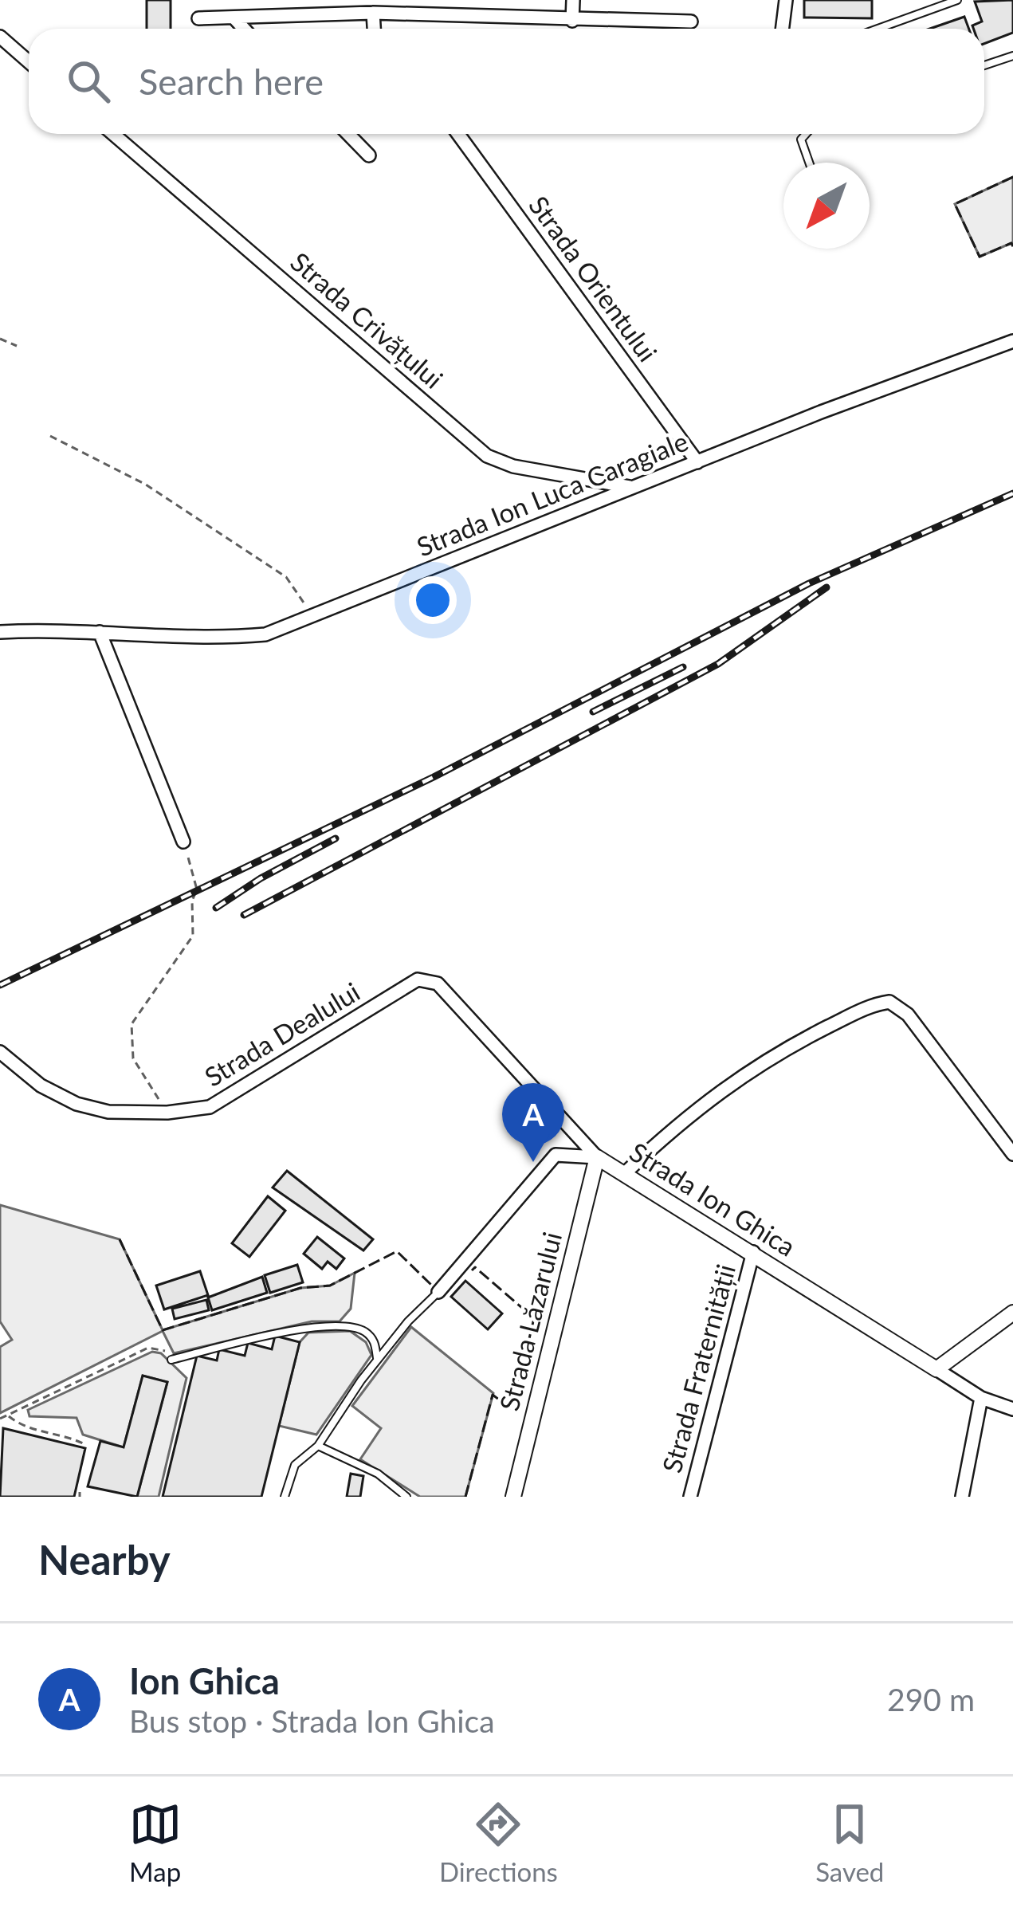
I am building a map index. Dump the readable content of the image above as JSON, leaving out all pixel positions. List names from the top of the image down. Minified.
{"streets":{"street":["Strada Orientului","Strada Crivățului","Strada Ion Luca Caragiale","Strada Dealului","Strada Ion Ghica","Strada Lăzarului","Strada Fraternității"]},"crossings":[["Strada Orientului","Strada Ion Luca Caragiale"],["Strada Crivățului","Strada Ion Luca Caragiale"],["Strada Dealului","Strada Ion Ghica"],["Strada Ion Ghica","Strada Lăzarului"],["Strada Ion Ghica","Strada Fraternității"]],"north":"bottom left","page":{"search":"Search here","pins":"A","heading":"Nearby","list":[{"mark":"A","name":"Ion Ghica","note":"Bus stop · Strada Ion Ghica","value":"290 m"}],"nav":["Map","Directions","Saved"]}}
